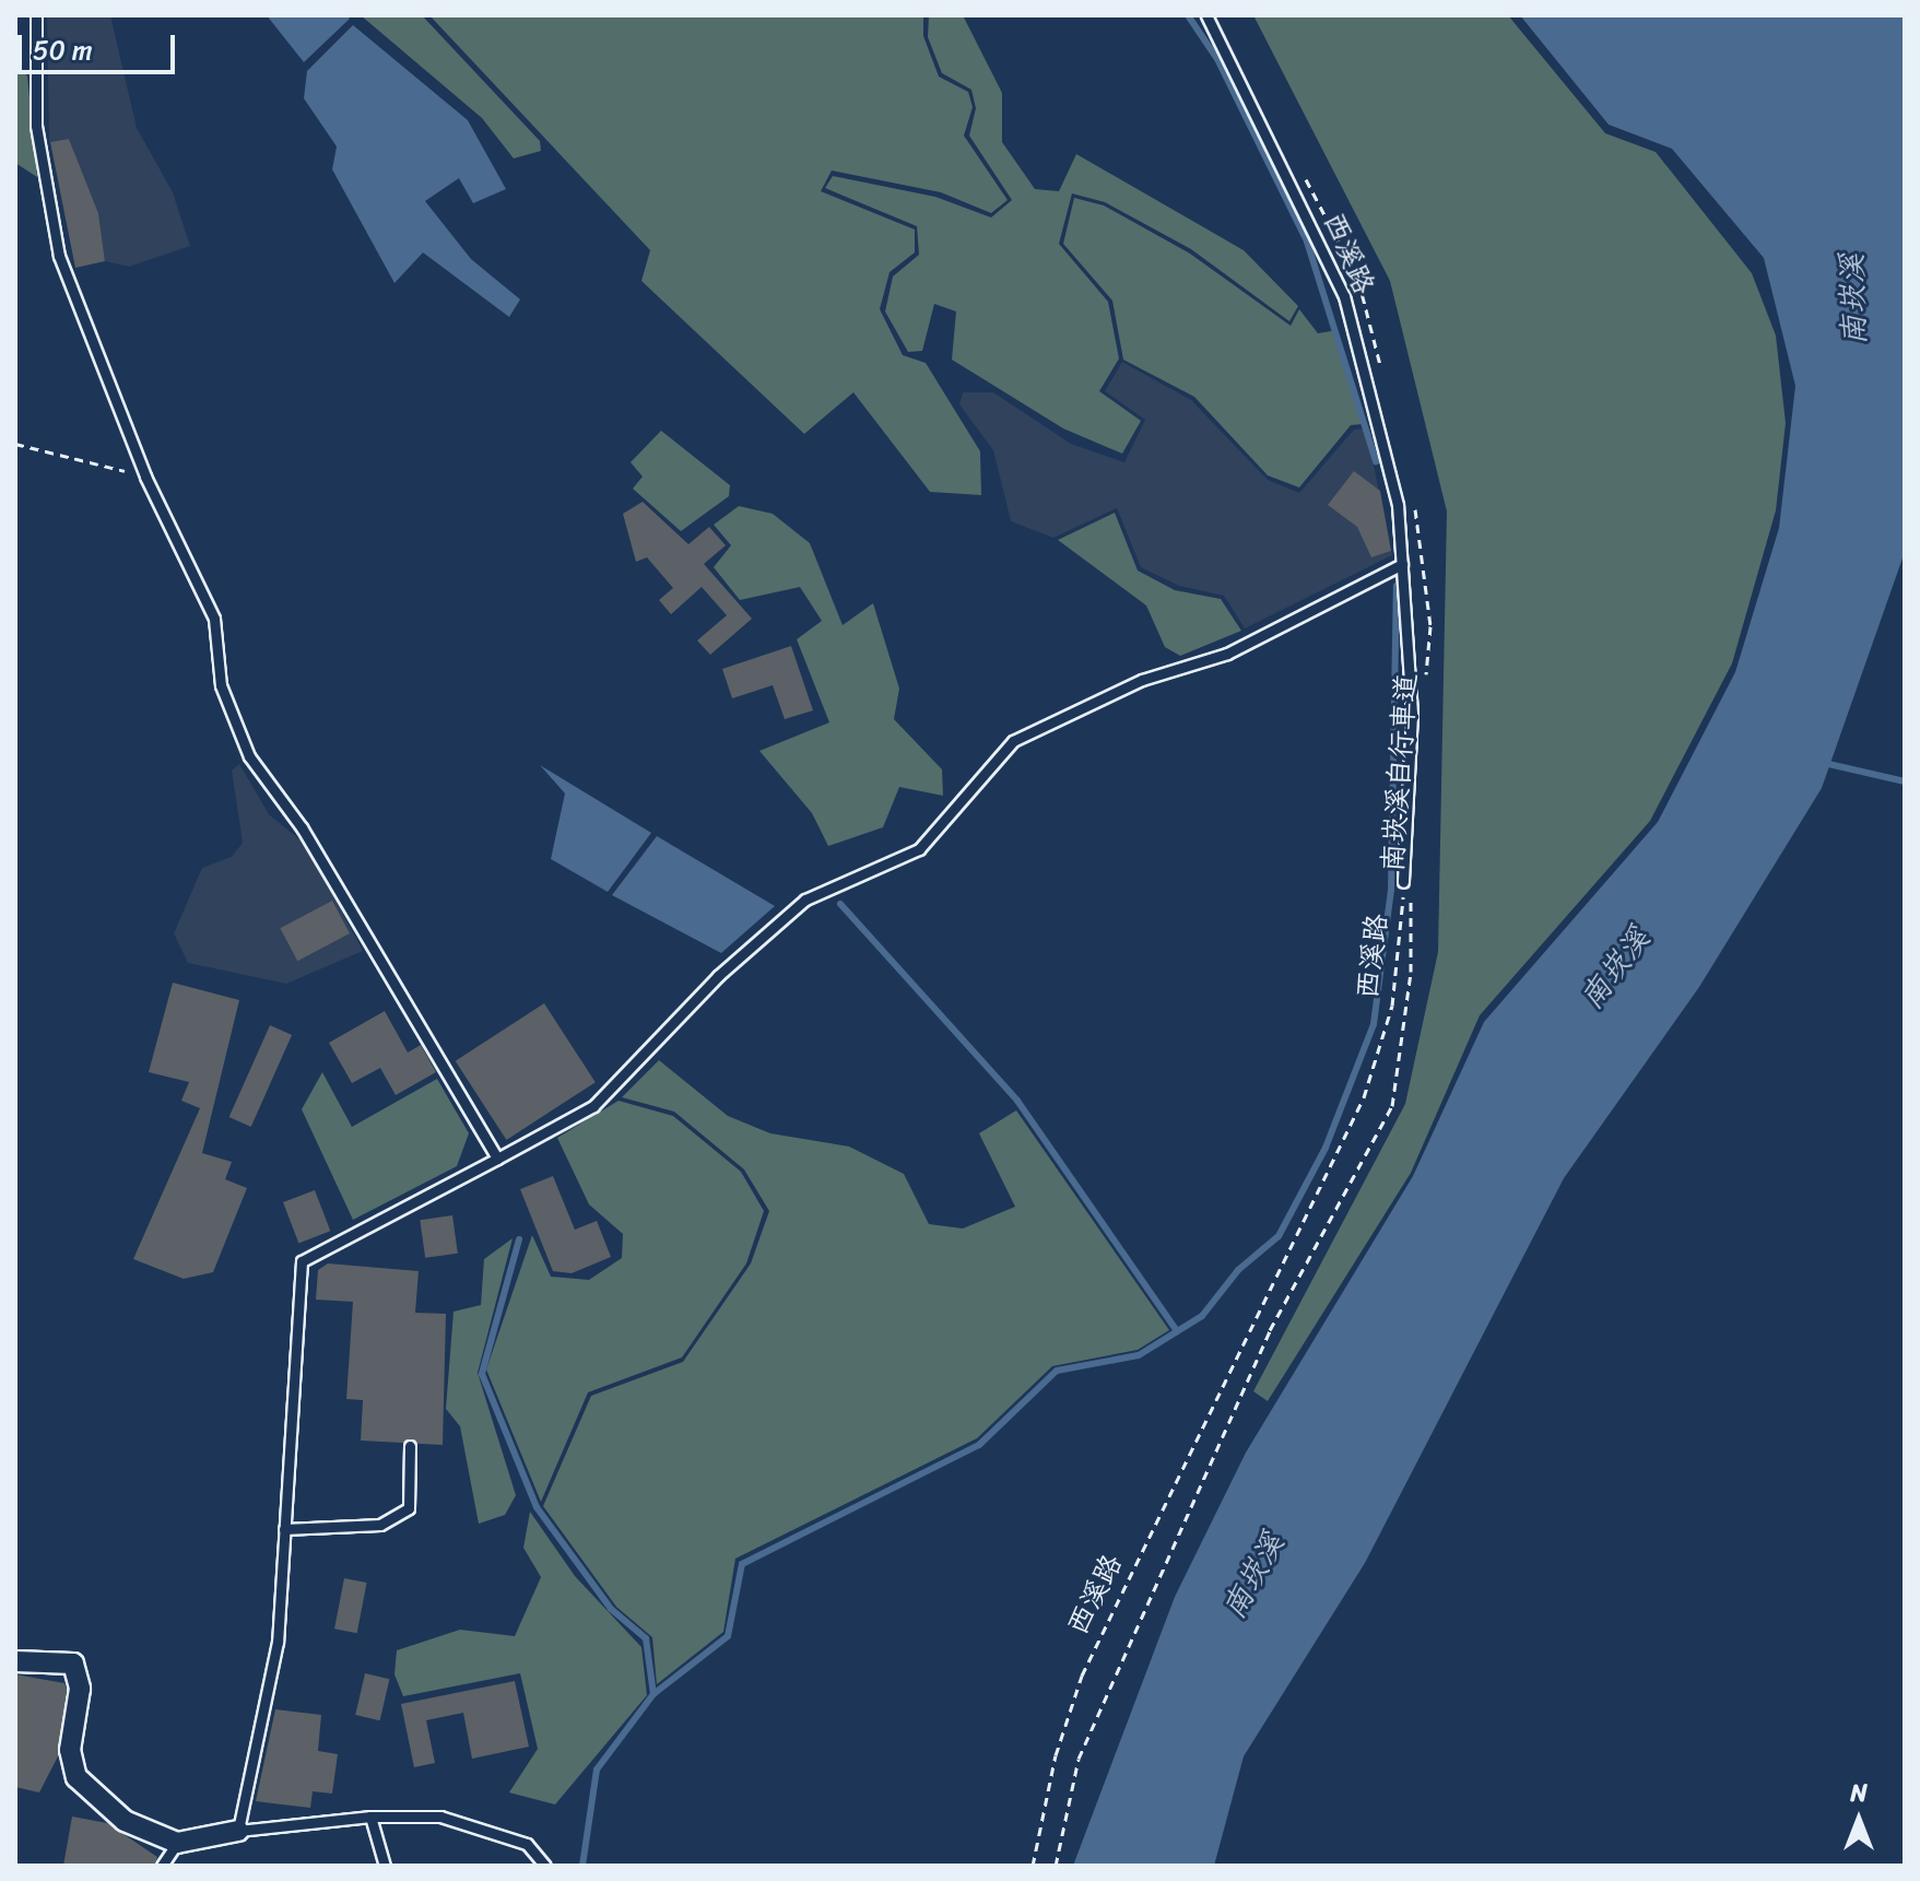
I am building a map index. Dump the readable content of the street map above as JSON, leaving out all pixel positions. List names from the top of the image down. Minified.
{"streets":{"lane":["西溪路"],"path":["南崁溪自行車道"]},"crossings":[["西溪路","南崁溪自行車道"]],"water":["南崁溪"],"scale_bar":"50 m","north":"top"}
